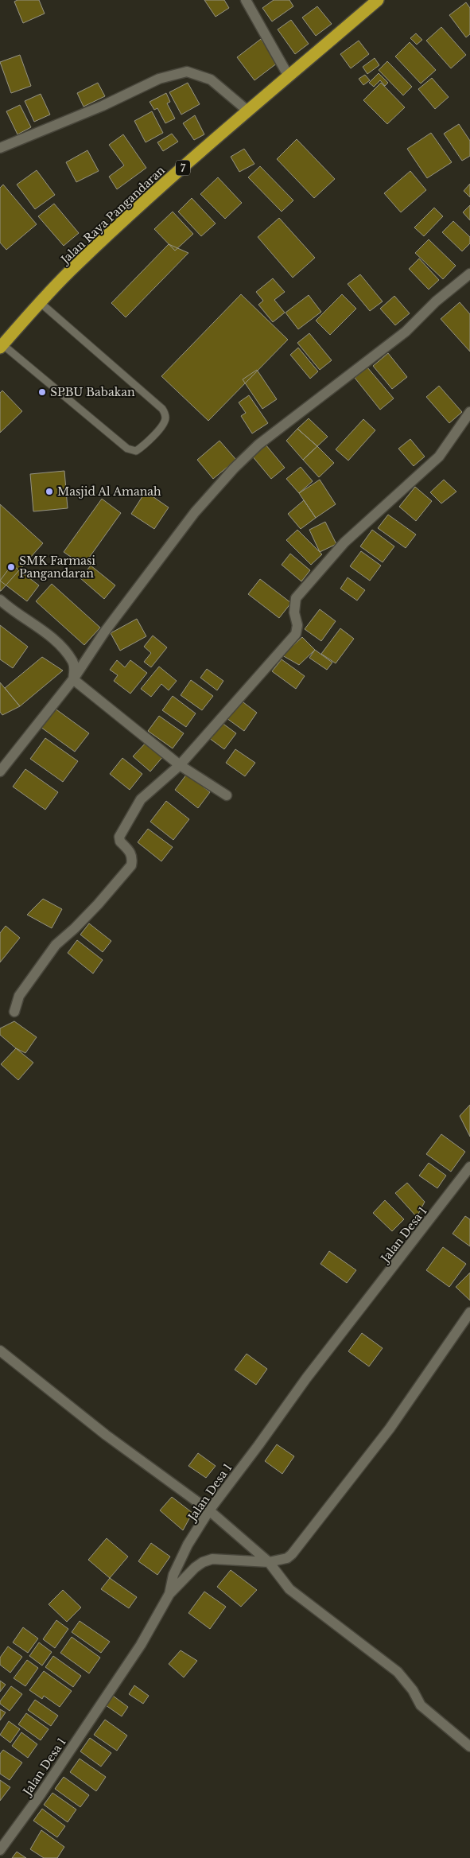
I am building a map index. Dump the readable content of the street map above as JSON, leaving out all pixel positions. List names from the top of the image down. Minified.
{"streets":{"highway":["7","Jalan Raya Pangandaran"],"street":["Jalan Desa 1"]},"places":["SPBU Babakan","Masjid Al Amanah","SMK Farmasi Pangandaran"]}
